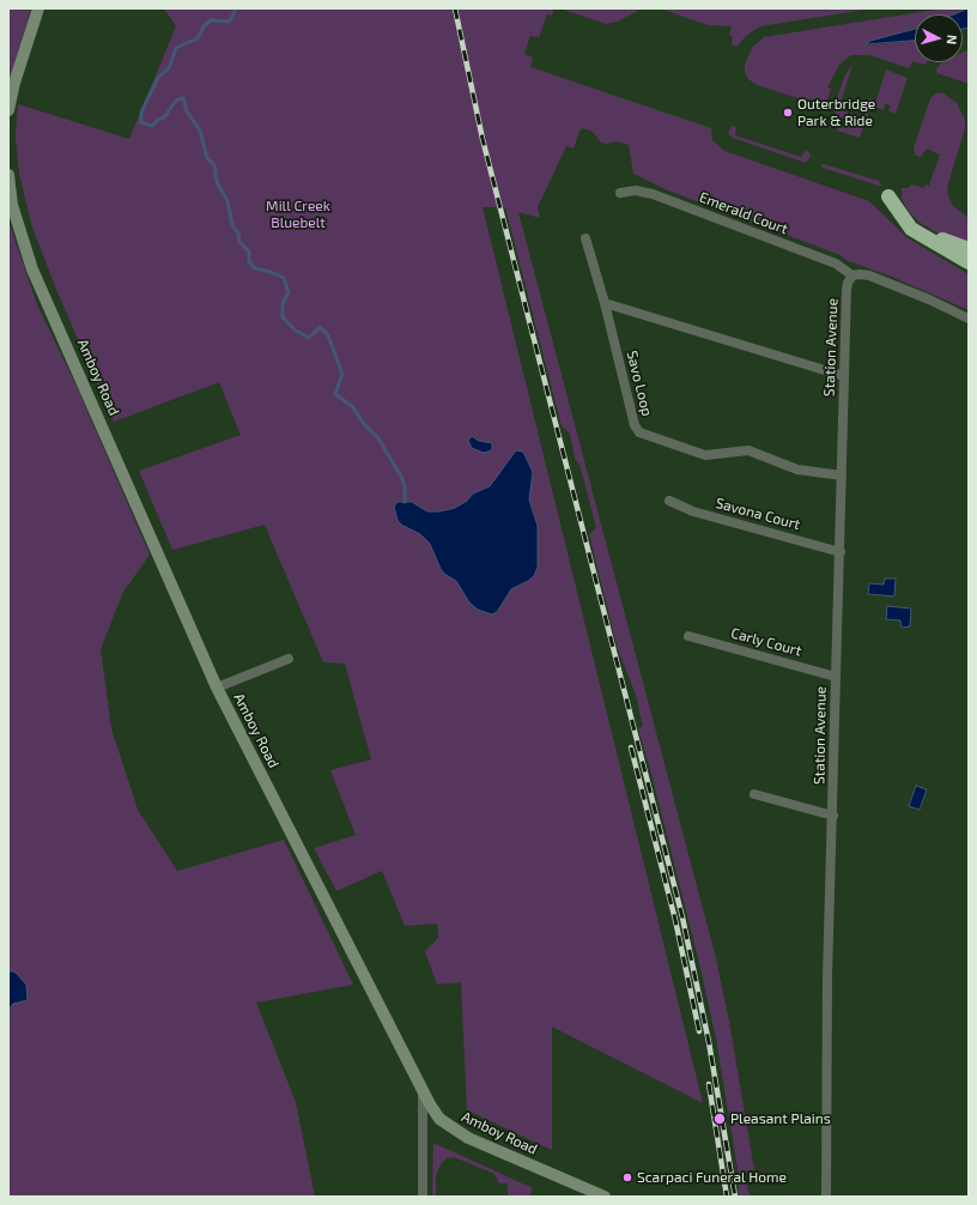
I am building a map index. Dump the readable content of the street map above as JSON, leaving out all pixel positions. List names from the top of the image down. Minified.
{"streets":{"main road":["Amboy Road"],"street":["Emerald Court","Station Avenue","Savo Loop","Savona Court","Carly Court"]},"crossings":[["Emerald Court","Station Avenue"],["Station Avenue","Savo Loop"],["Station Avenue","Savona Court"],["Station Avenue","Carly Court"]],"parks":["Mill Creek Bluebelt"],"places":["Outerbridge Park & Ride","Pleasant Plains","Scarpaci Funeral Home"],"north":"right"}
